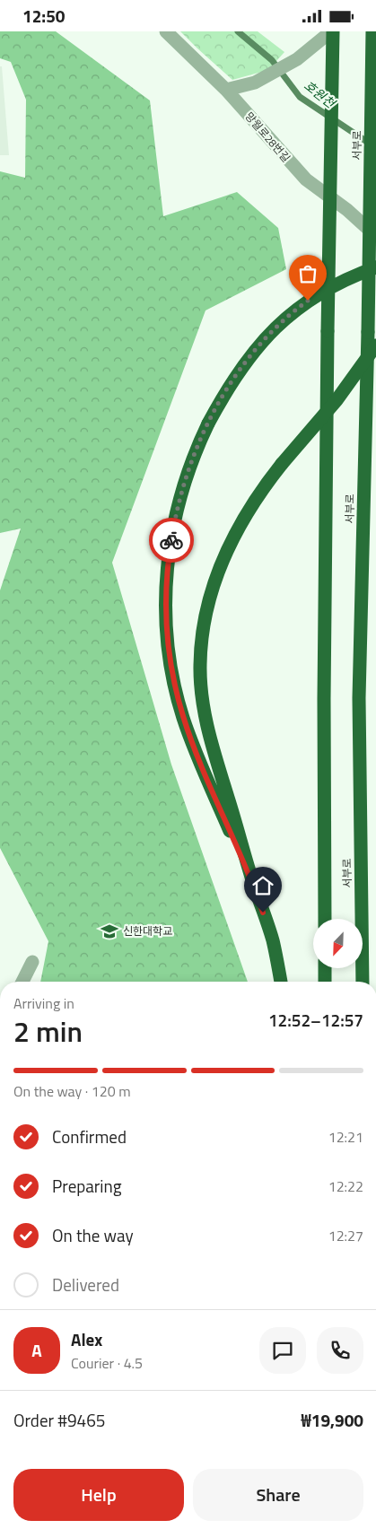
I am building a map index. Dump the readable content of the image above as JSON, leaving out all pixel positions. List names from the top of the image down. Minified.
{"streets":{"highway":["서부로"],"street":["망월로28번길"]},"water":["호원천"],"places":{"school or university":["신한대학교"]},"north":"bottom left","page":{"status":"12:50","heading":["2 min","Arriving in","12:52–12:57"],"panel":["Alex","Courier · 4.5","Order #9465","₩19,900"],"bar":"On the way · 120 m","list":[["Confirmed","12:21"],["Preparing","12:22"],["On the way","12:27"],"Delivered"],"round":"A","buttons":["Help","Share"]}}
